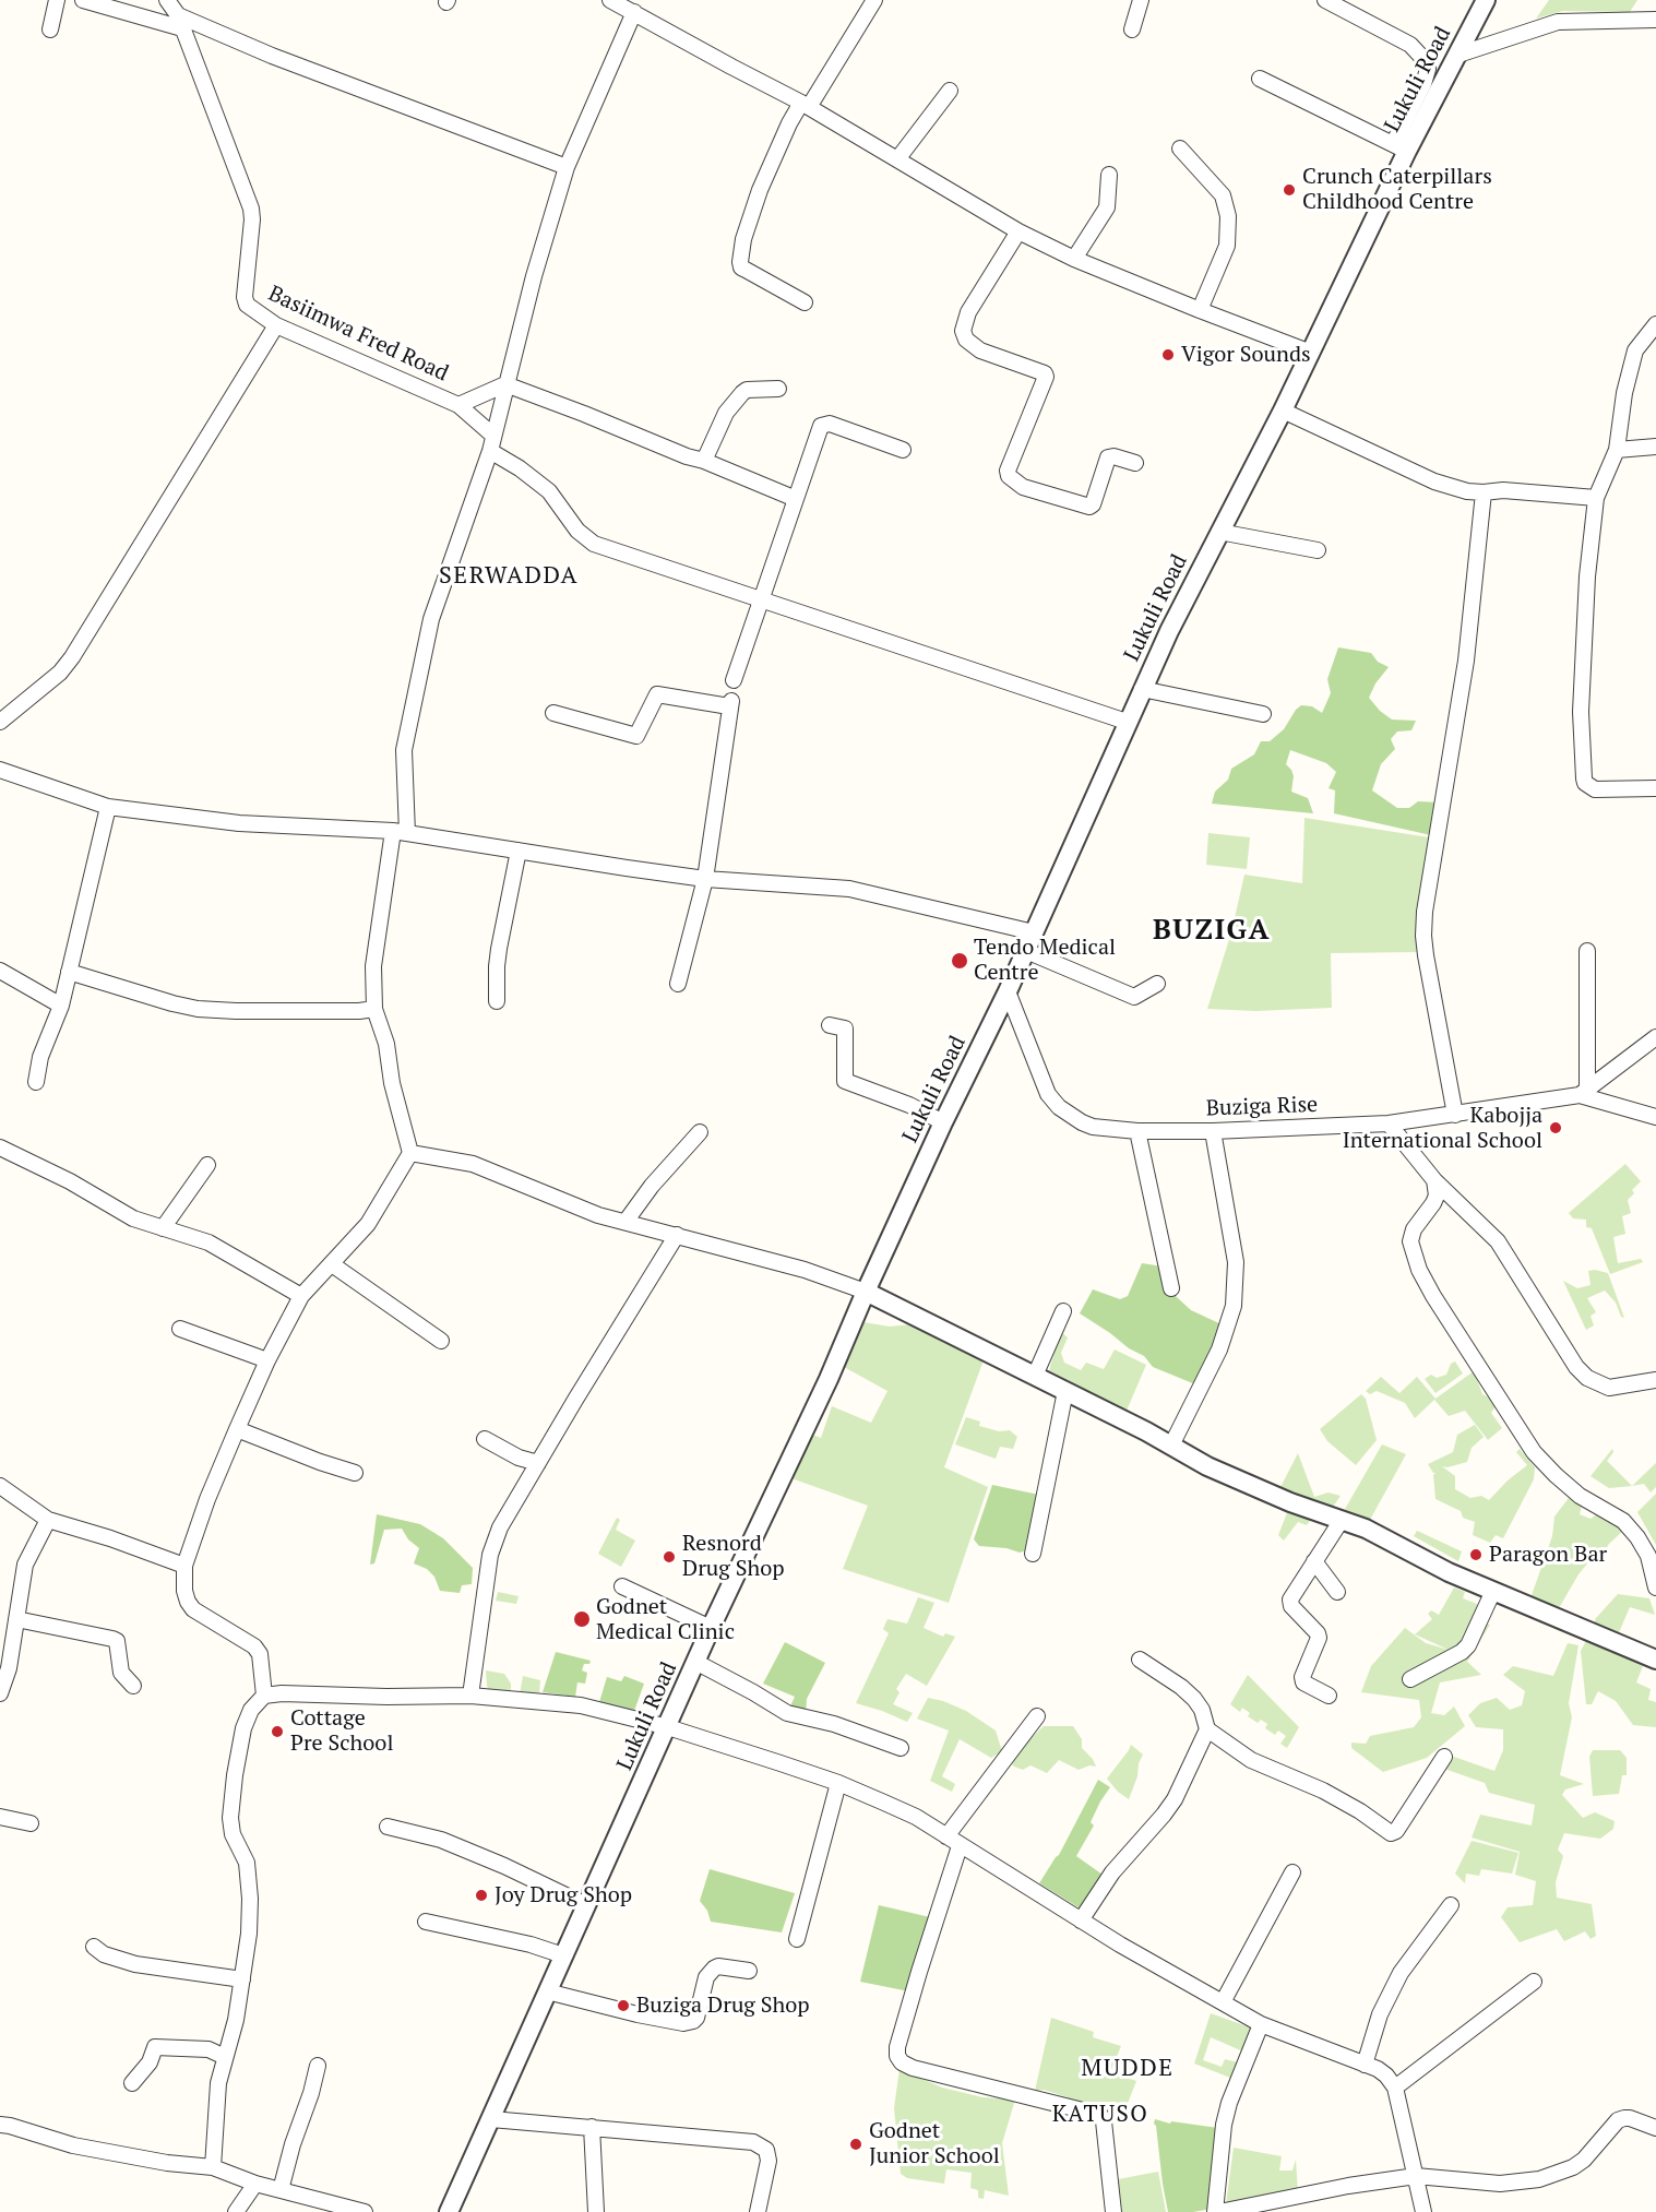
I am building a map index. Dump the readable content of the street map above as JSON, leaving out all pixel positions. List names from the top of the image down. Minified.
{"streets":{"street":["Lukuli Road","Basiimwa Fred Road","Buziga Rise"]},"crossings":[["Lukuli Road","Buziga Rise"]],"districts":["SERWADDA","BUZIGA","MUDDE","KATUSO"],"places":["Crunch Caterpillars Childhood Centre","Vigor Sounds","Tendo Medical Centre","Kabojja International School","Paragon Bar","Resnord Drug Shop","Godnet Medical Clinic","Cottage Pre School","Joy Drug Shop","Buziga Drug Shop","Godnet Junior School"]}
